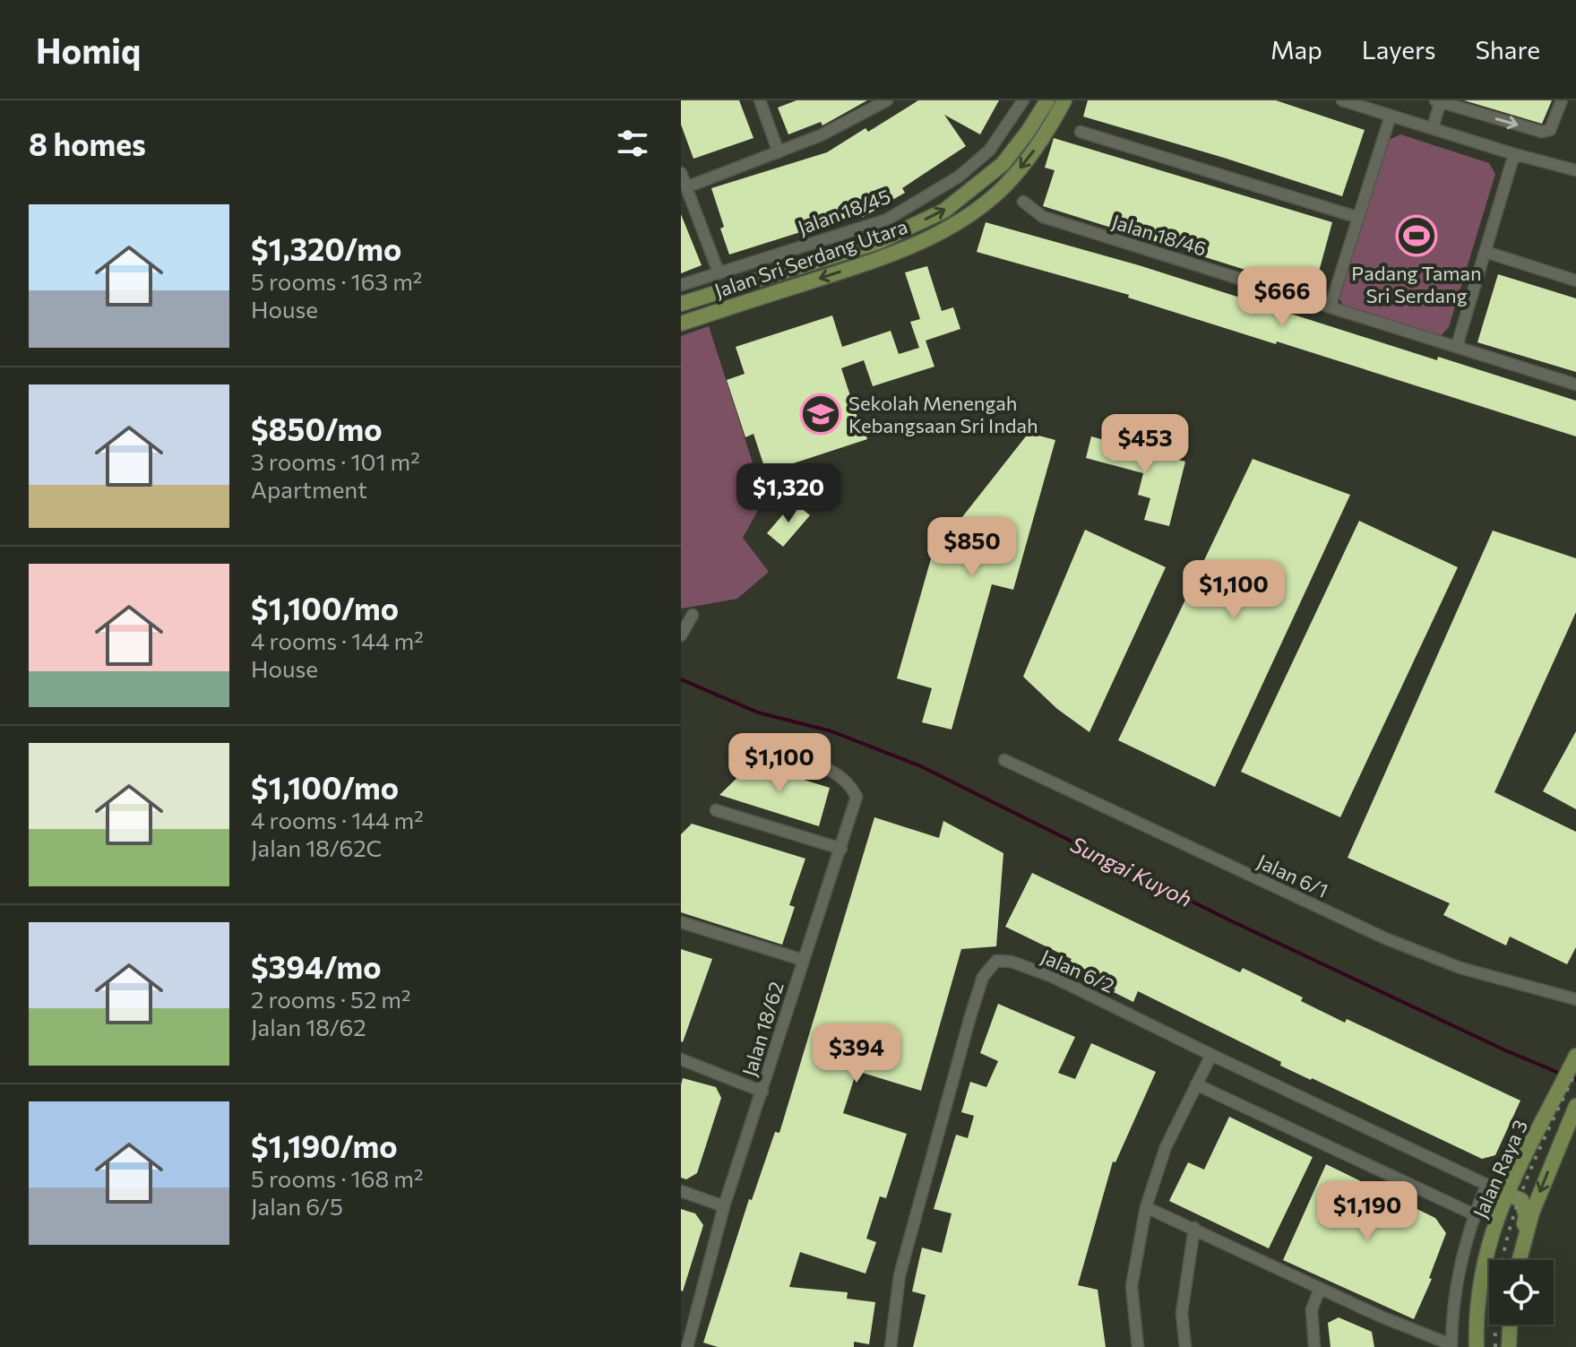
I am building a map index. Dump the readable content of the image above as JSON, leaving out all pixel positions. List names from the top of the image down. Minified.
{"streets":{"street":["Jalan 18/45","Jalan 18/46","Jalan Sri Serdang Utara","Jalan 6/1","Jalan 6/2","Jalan 18/62","Jalan Raya 3"]},"crossings":[["Jalan 6/2","Jalan Raya 3"]],"water":["Sungai Kuyoh"],"places":{"sports":["Padang Taman Sri Serdang"],"school or university":["Sekolah Menengah Kebangsaan Sri Indah"]},"page":{"header":"Homiq","nav":["Map","Layers","Share"],"heading":"8 homes","list":[{"name":"$1,320/mo","note":"5 rooms · 163 m² · House"},{"name":"$850/mo","note":"3 rooms · 101 m² · Apartment"},{"name":"$1,100/mo","note":"4 rooms · 144 m² · House"},{"name":"$1,100/mo","note":"4 rooms · 144 m² · Jalan 18/62C"},{"name":"$394/mo","note":"2 rooms · 52 m² · Jalan 18/62"},{"name":"$1,190/mo","note":"5 rooms · 168 m² · Jalan 6/5"}],"price":["$666","$453","$1,320","$850","$1,100","$1,100","$394","$1,190"]}}
